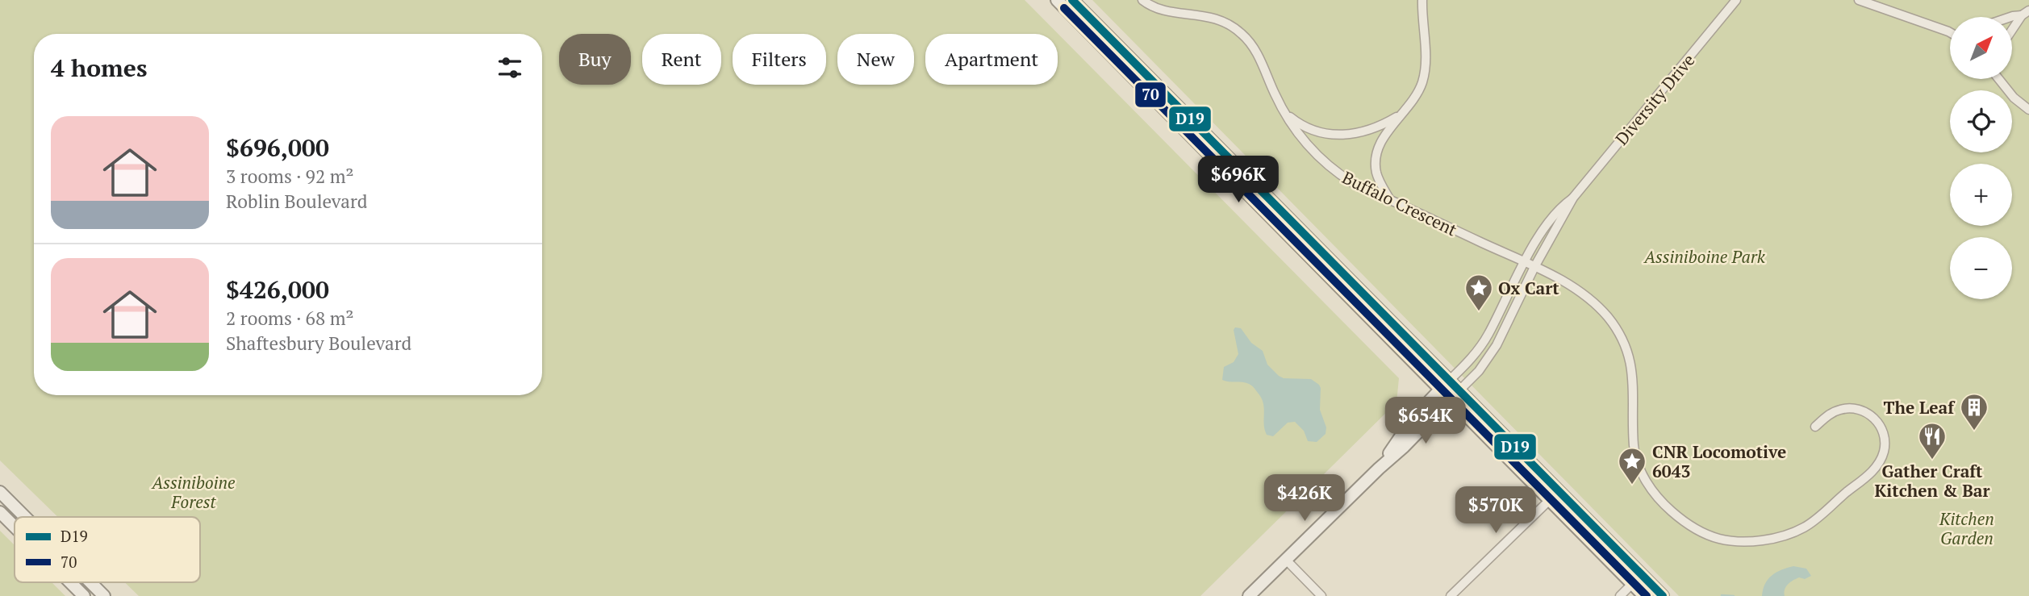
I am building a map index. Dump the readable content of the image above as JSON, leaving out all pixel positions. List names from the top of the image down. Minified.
{"streets":{"street":["Diversity Drive","Buffalo Crescent"]},"crossings":[["Diversity Drive","Buffalo Crescent"]],"parks":["Assiniboine Park","Assiniboine Forest","Kitchen Garden"],"places":{"place":["Ox Cart","CNR Locomotive 6043"],"building":["The Leaf"],"restaurant":["Gather Craft Kitchen & Bar"]},"lines":["transit line D19","transit line 70"],"legend":["D19","70"],"north":"top right","page":{"map_buttons":["+","−"],"chip":["Buy","Rent","Filters","New","Apartment"],"heading":"4 homes","list":[{"name":"$696,000","note":"3 rooms · 92 m² · Roblin Boulevard"},{"name":"$426,000","note":"2 rooms · 68 m² · Shaftesbury Boulevard"}],"price":["$696K","$654K","$426K","$570K"]}}
